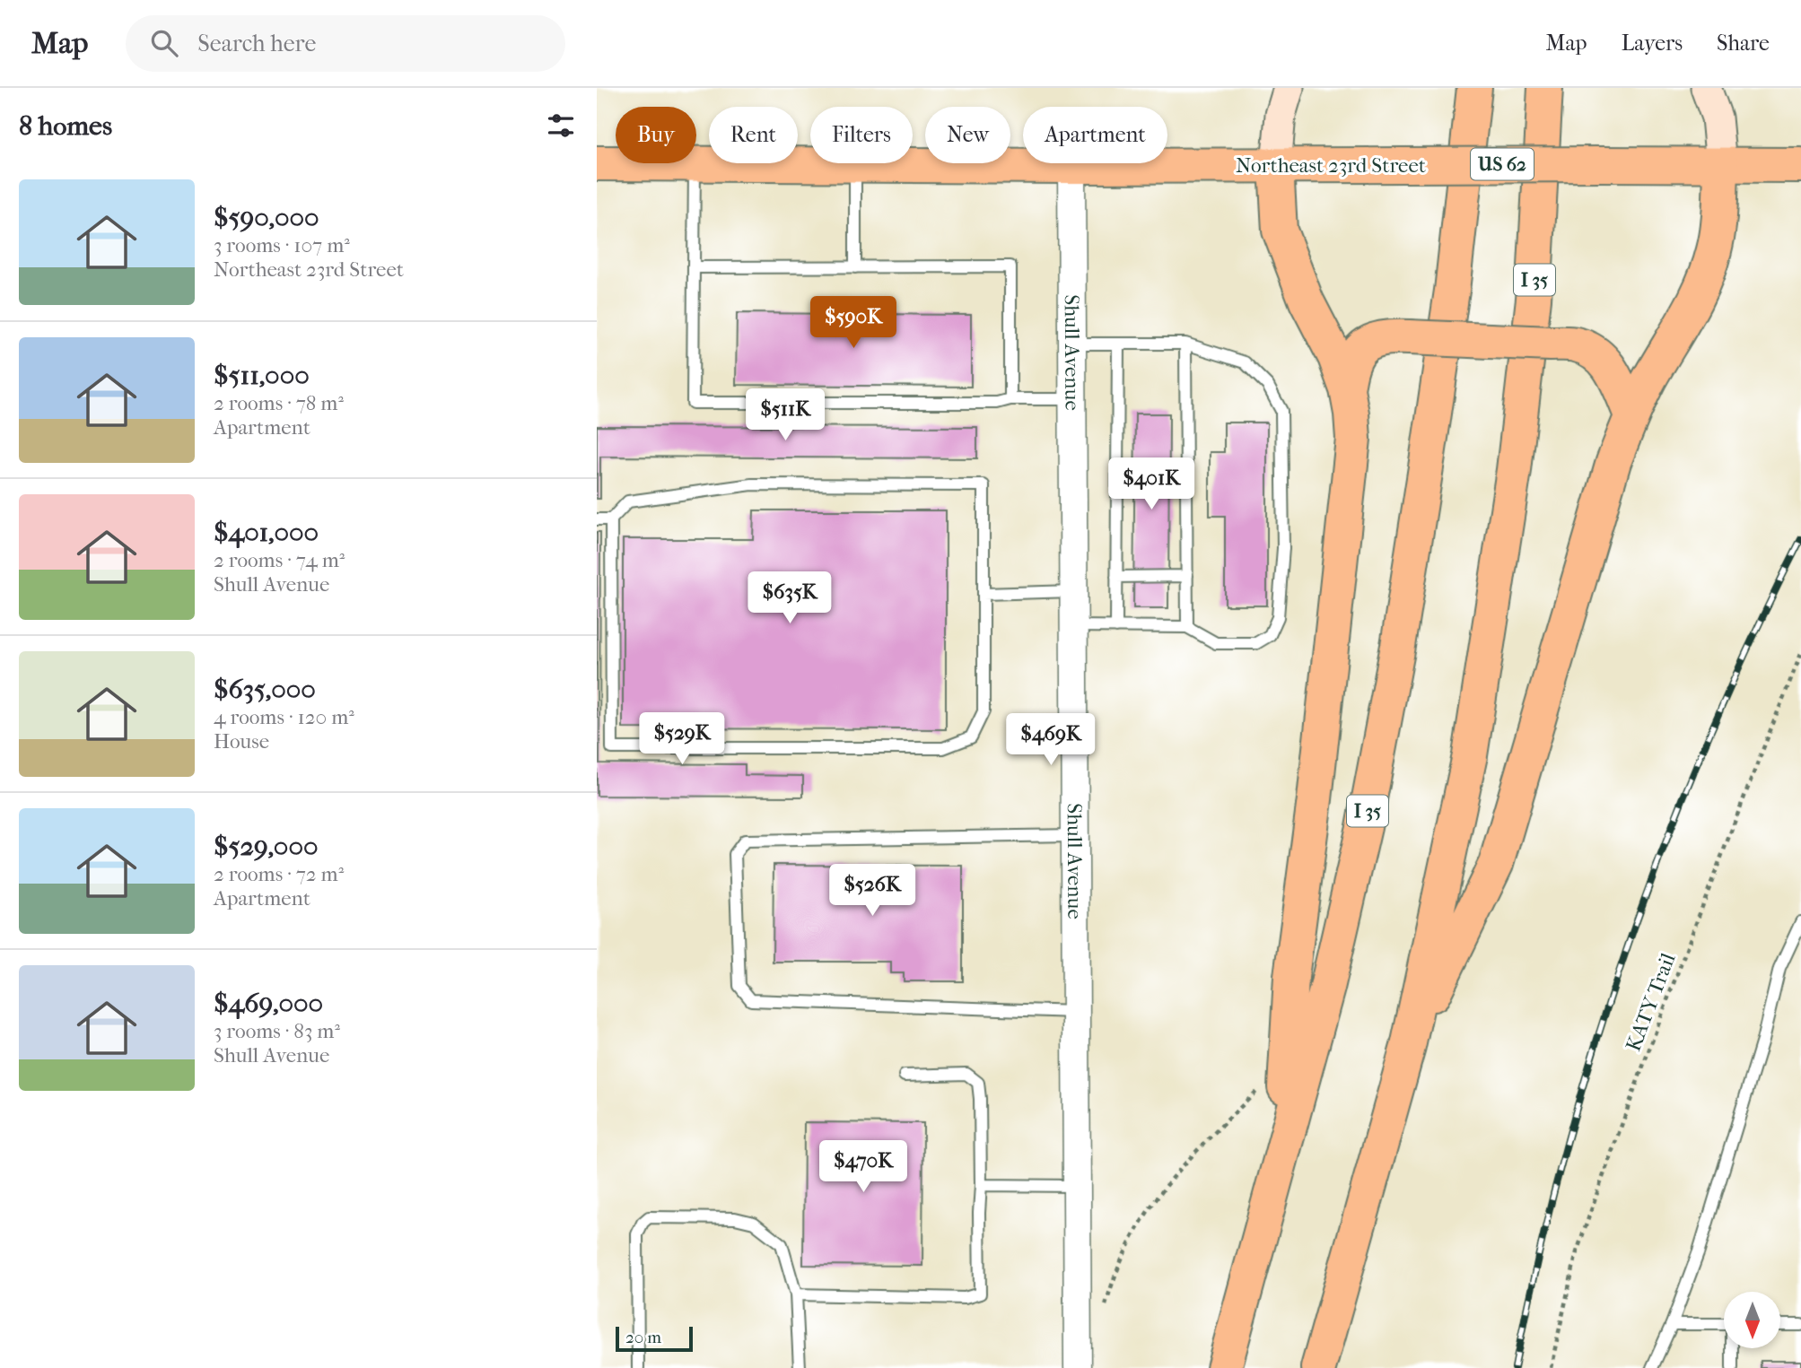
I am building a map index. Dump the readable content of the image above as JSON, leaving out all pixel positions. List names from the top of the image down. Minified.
{"streets":{"main road":["US 62","Northeast 23rd Street","I 35"],"street":["Shull Avenue"],"path":["KATY Trail"]},"crossings":[["Northeast 23rd Street","Shull Avenue"]],"scale_bar":"20 m","north":"bottom","page":{"header":"Map","search":"Search here","nav":["Map","Layers","Share"],"heading":"8 homes","chip":["Buy","Rent","Filters","New","Apartment"],"list":[{"name":"$590,000","note":"3 rooms · 107 m² · Northeast 23rd Street"},{"name":"$511,000","note":"2 rooms · 78 m² · Apartment"},{"name":"$401,000","note":"2 rooms · 74 m² · Shull Avenue"},{"name":"$635,000","note":"4 rooms · 120 m² · House"},{"name":"$529,000","note":"2 rooms · 72 m² · Apartment"},{"name":"$469,000","note":"3 rooms · 83 m² · Shull Avenue"}],"price":["$590K","$511K","$401K","$635K","$529K","$469K","$526K","$470K"],"scale":"20 m"}}
